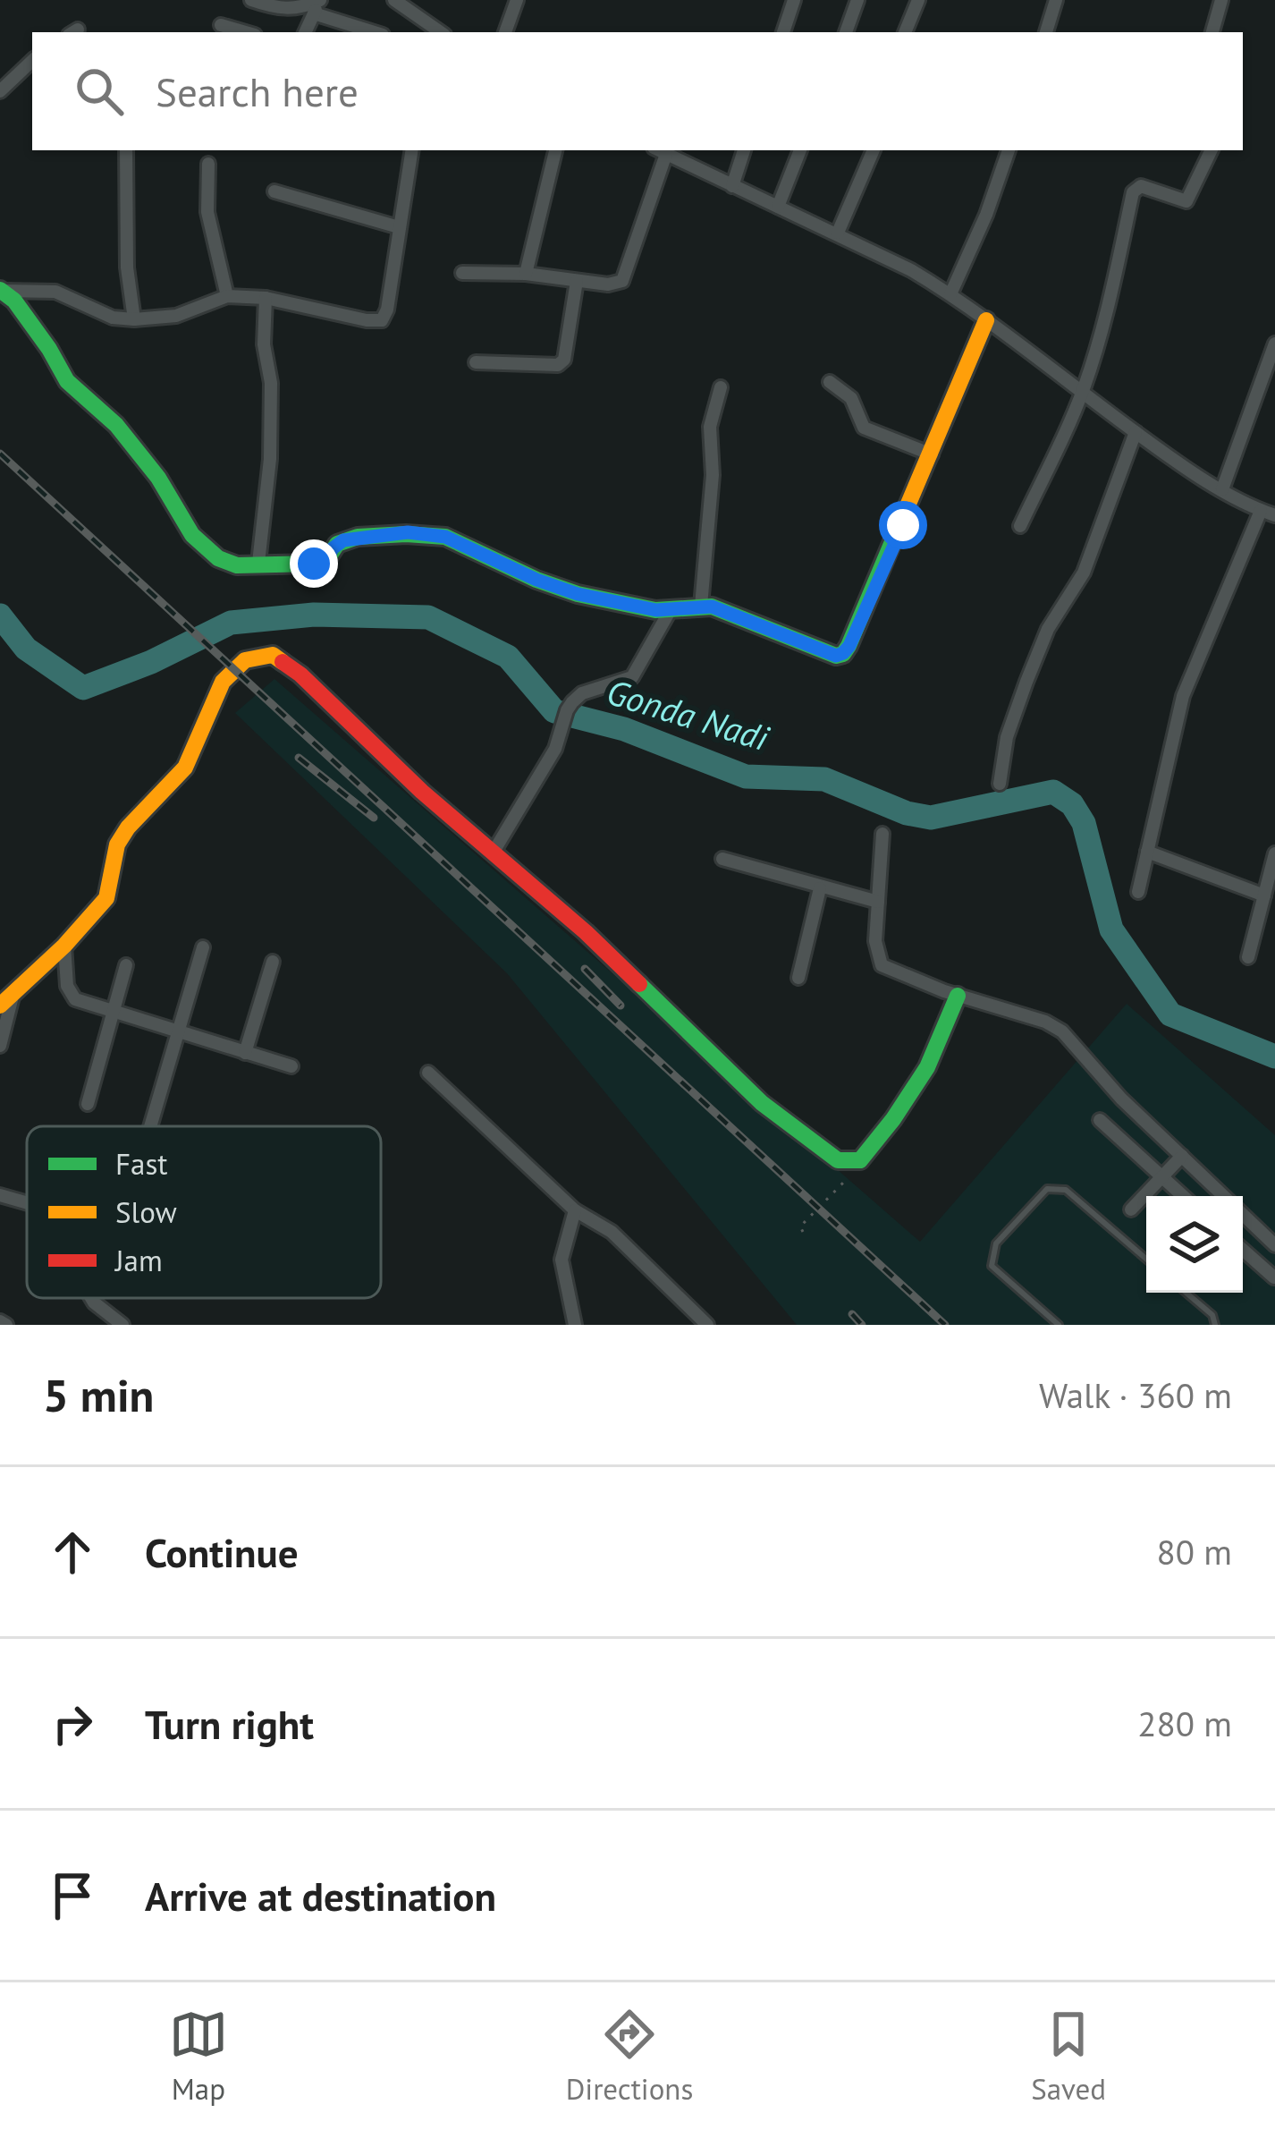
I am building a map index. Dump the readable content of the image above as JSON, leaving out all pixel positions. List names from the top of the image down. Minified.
{"water":["Gonda Nadi"],"legend":["Fast","Slow","Jam"],"page":{"search":"Search here","heading":["5 min","Walk · 360 m"],"list":[["Continue","80 m"],["Turn right","280 m"],"Arrive at destination"],"nav":["Map","Directions","Saved"]}}
